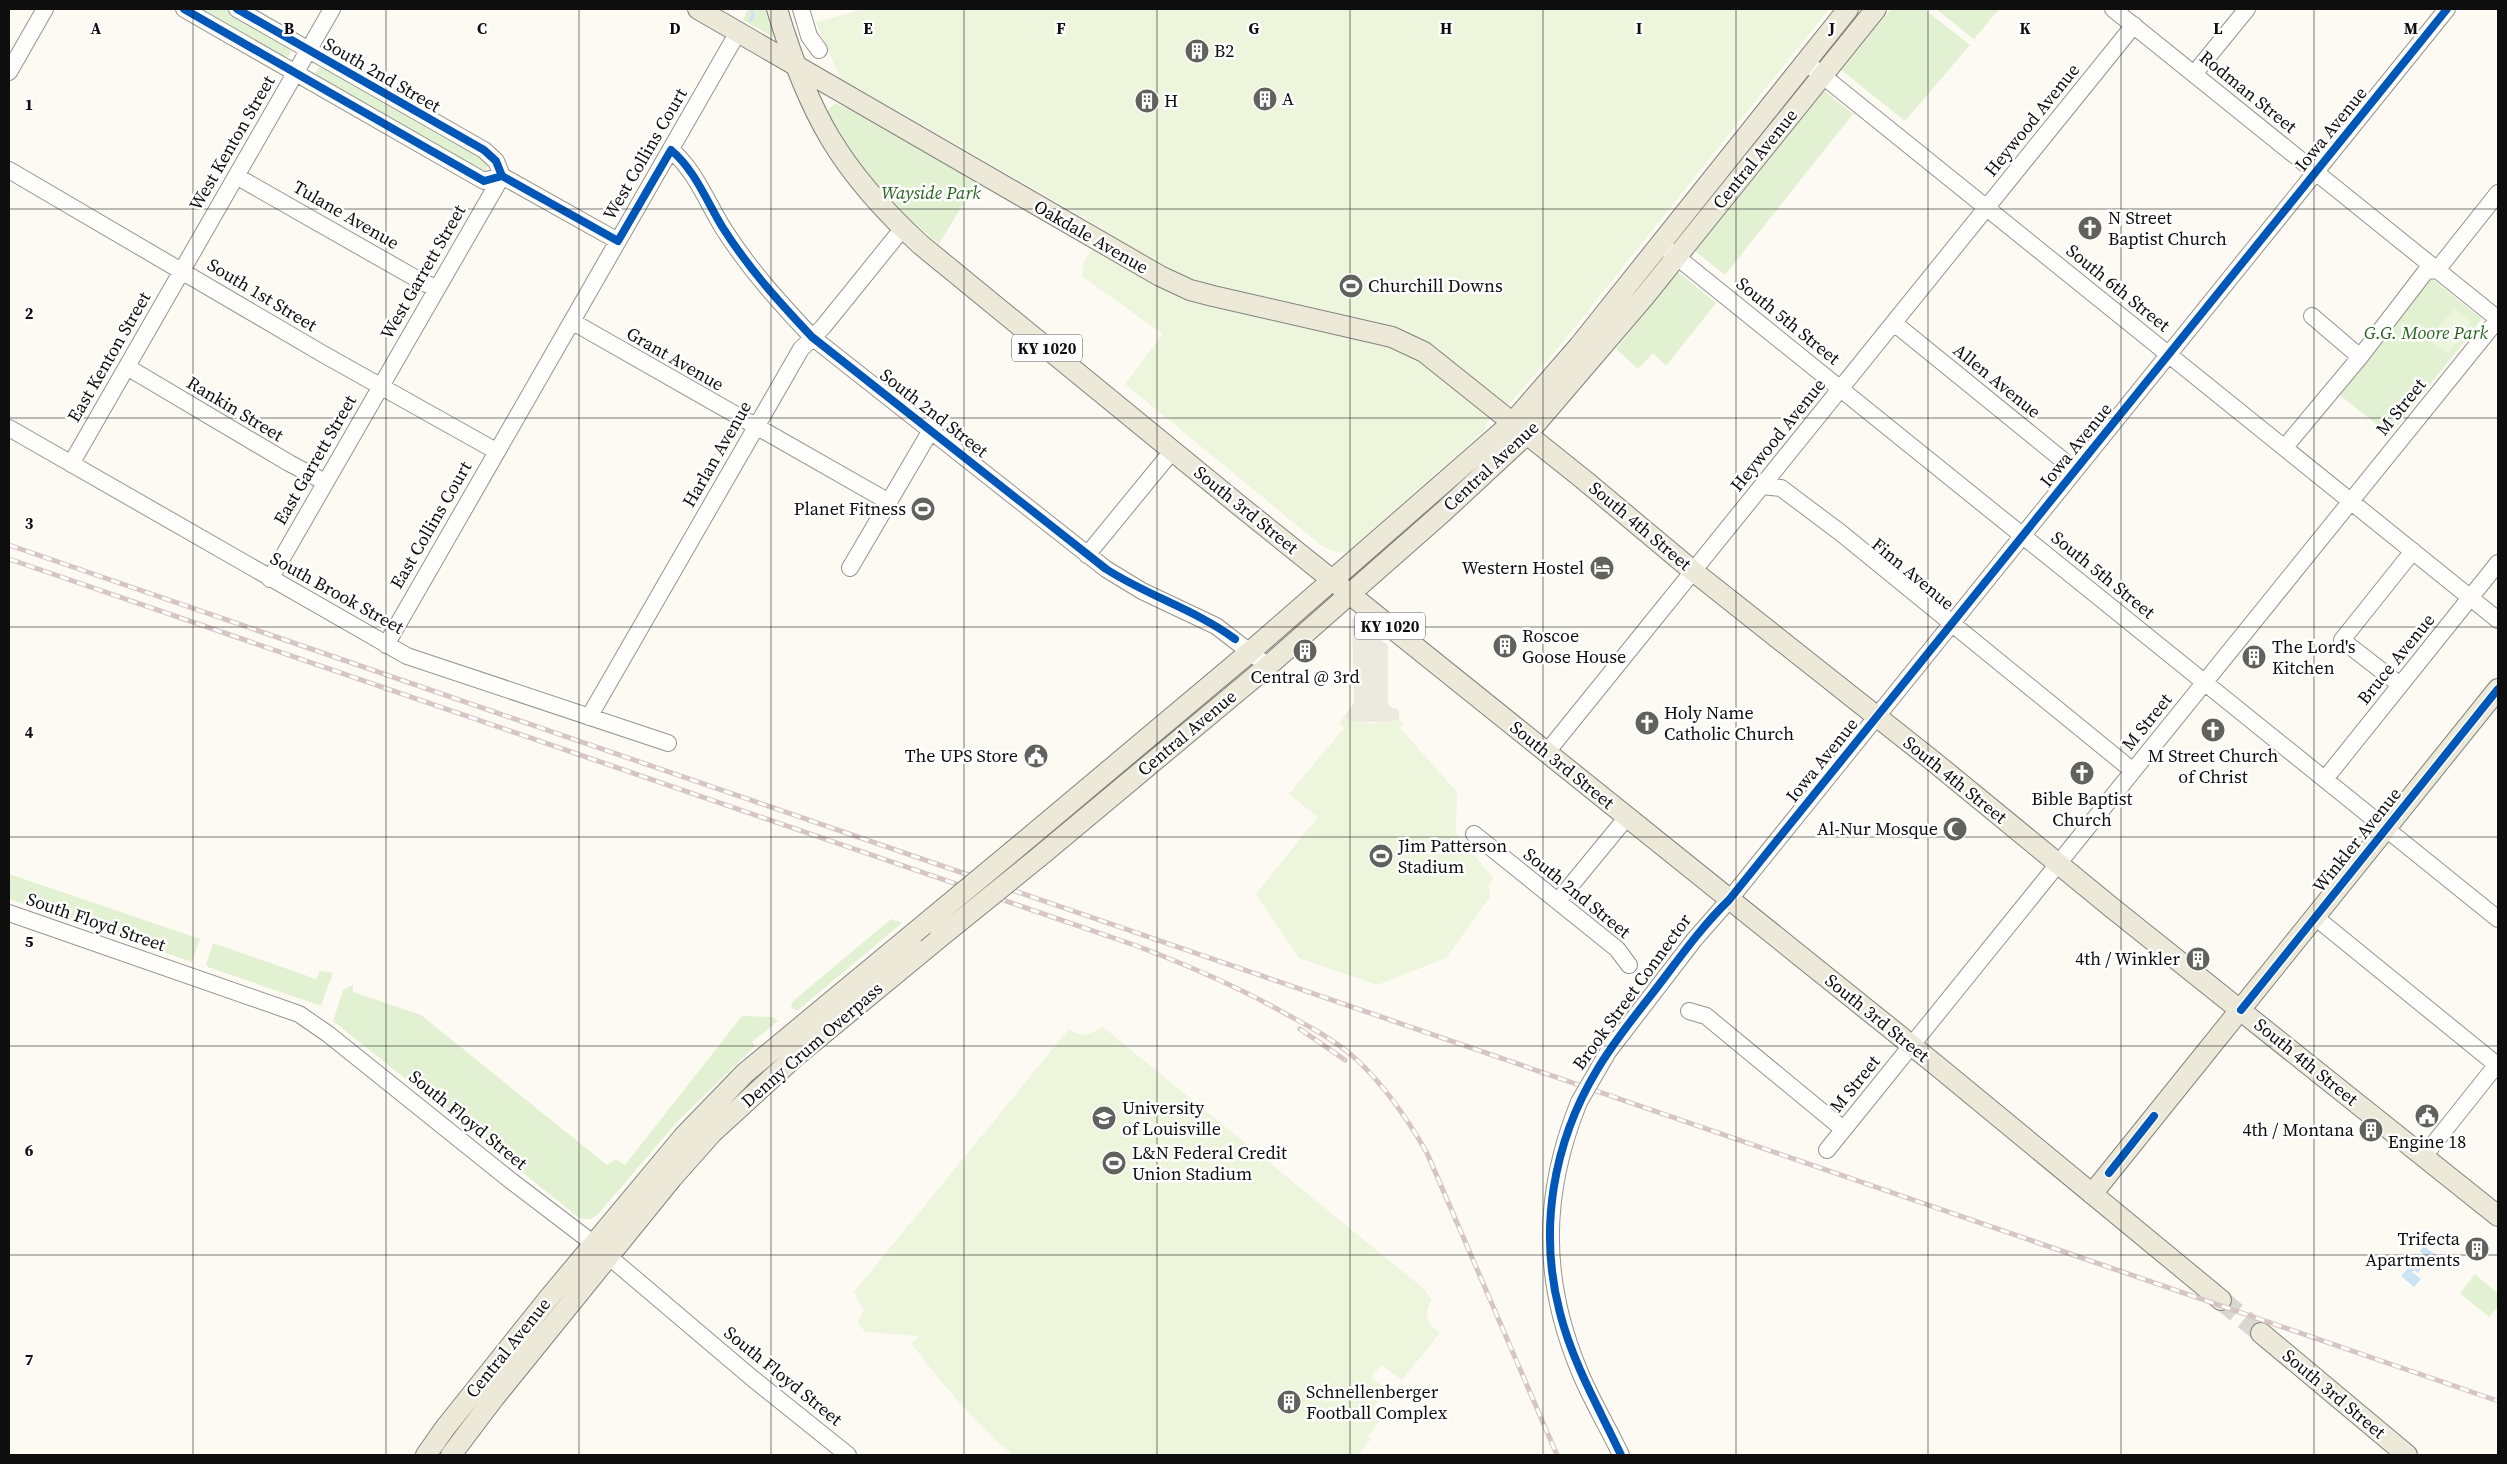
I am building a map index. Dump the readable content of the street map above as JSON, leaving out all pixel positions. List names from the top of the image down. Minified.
{"streets":{"main road":["Central Avenue","Oakdale Avenue","KY 1020","South 3rd Street","South 4th Street","Winkler Avenue","Denny Crum Overpass"],"street":["South 2nd Street","Rodman Street","Heywood Avenue","Iowa Avenue","West Kenton Street","West Collins Court","Tulane Avenue","West Garrett Street","South 6th Street","South 1st Street","South 5th Street","East Kenton Street","Grant Avenue","Allen Avenue","M Street","Rankin Street","Harlan Avenue","East Garrett Street","East Collins Court","Finn Avenue","South Brook Street","Bruce Avenue","South Floyd Street","Brook Street Connector"]},"crossings":[["South 2nd Street","West Kenton Street"],["South 2nd Street","West Collins Court"],["South 2nd Street","Central Avenue"],["South 2nd Street","West Garrett Street"],["South 2nd Street","Harlan Avenue"],["Rodman Street","Heywood Avenue"],["Rodman Street","Iowa Avenue"],["Rodman Street","M Street"],["Heywood Avenue","South 6th Street"],["Heywood Avenue","South 5th Street"],["Heywood Avenue","Allen Avenue"],["Heywood Avenue","South 3rd Street"],["Heywood Avenue","South 4th Street"],["Heywood Avenue","Finn Avenue"],["Iowa Avenue","South 6th Street"],["Iowa Avenue","South 5th Street"],["Iowa Avenue","Allen Avenue"],["Iowa Avenue","South 3rd Street"],["Iowa Avenue","South 4th Street"],["Iowa Avenue","Finn Avenue"],["Iowa Avenue","Brook Street Connector"],["West Kenton Street","Tulane Avenue"],["West Kenton Street","South 1st Street"],["West Kenton Street","East Kenton Street"],["West Collins Court","South 1st Street"],["West Collins Court","Grant Avenue"],["West Collins Court","East Collins Court"],["Central Avenue","South 6th Street"],["Central Avenue","South 5th Street"],["Central Avenue","South 3rd Street"],["Central Avenue","South 4th Street"],["Central Avenue","South Floyd Street"],["Central Avenue","Denny Crum Overpass"],["Tulane Avenue","West Garrett Street"],["Oakdale Avenue","KY 1020"],["Oakdale Avenue","South 4th Street"],["West Garrett Street","South 1st Street"],["West Garrett Street","East Garrett Street"],["South 6th Street","M Street"],["South 6th Street","Bruce Avenue"],["South 1st Street","East Kenton Street"],["South 1st Street","East Garrett Street"],["South 1st Street","East Collins Court"],["South 5th Street","M Street"],["South 5th Street","Bruce Avenue"],["South 5th Street","Winkler Avenue"],["KY 1020","Harlan Avenue"],["KY 1020","South 3rd Street"],["East Kenton Street","Rankin Street"],["East Kenton Street","South Brook Street"],["Grant Avenue","Harlan Avenue"],["M Street","South 3rd Street"],["M Street","South 4th Street"],["M Street","Finn Avenue"],["Rankin Street","East Garrett Street"],["Harlan Avenue","South 3rd Street"],["Harlan Avenue","South Brook Street"],["East Garrett Street","South Brook Street"],["South 3rd Street","Winkler Avenue"],["South 3rd Street","Brook Street Connector"],["East Collins Court","South Brook Street"],["South 4th Street","Winkler Avenue"],["South Floyd Street","Denny Crum Overpass"]],"parks":["Wayside Park","G.G. Moore Park"],"places":{"building":["B2","A","H","Roscoe Goose House","Central @ 3rd","The Lord's Kitchen","4th / Winkler","4th / Montana","Trifecta Apartments","Schnellenberger Football Complex"],"church":["N Street Baptist Church","Holy Name Catholic Church","M Street Church of Christ","Bible Baptist Church"],"sports":["Churchill Downs","Planet Fitness","Jim Patterson Stadium","L&N Federal Credit Union Stadium"],"hotel":["Western Hostel"],"public building":["The UPS Store","Engine 18"],"mosque":["Al-Nur Mosque"],"school or university":["University of Louisville"]},"grid":{"columns":["A","B","C","D","E","F","G","H","I","J","K","L","M"],"rows":["1","2","3","4","5","6","7"]}}
